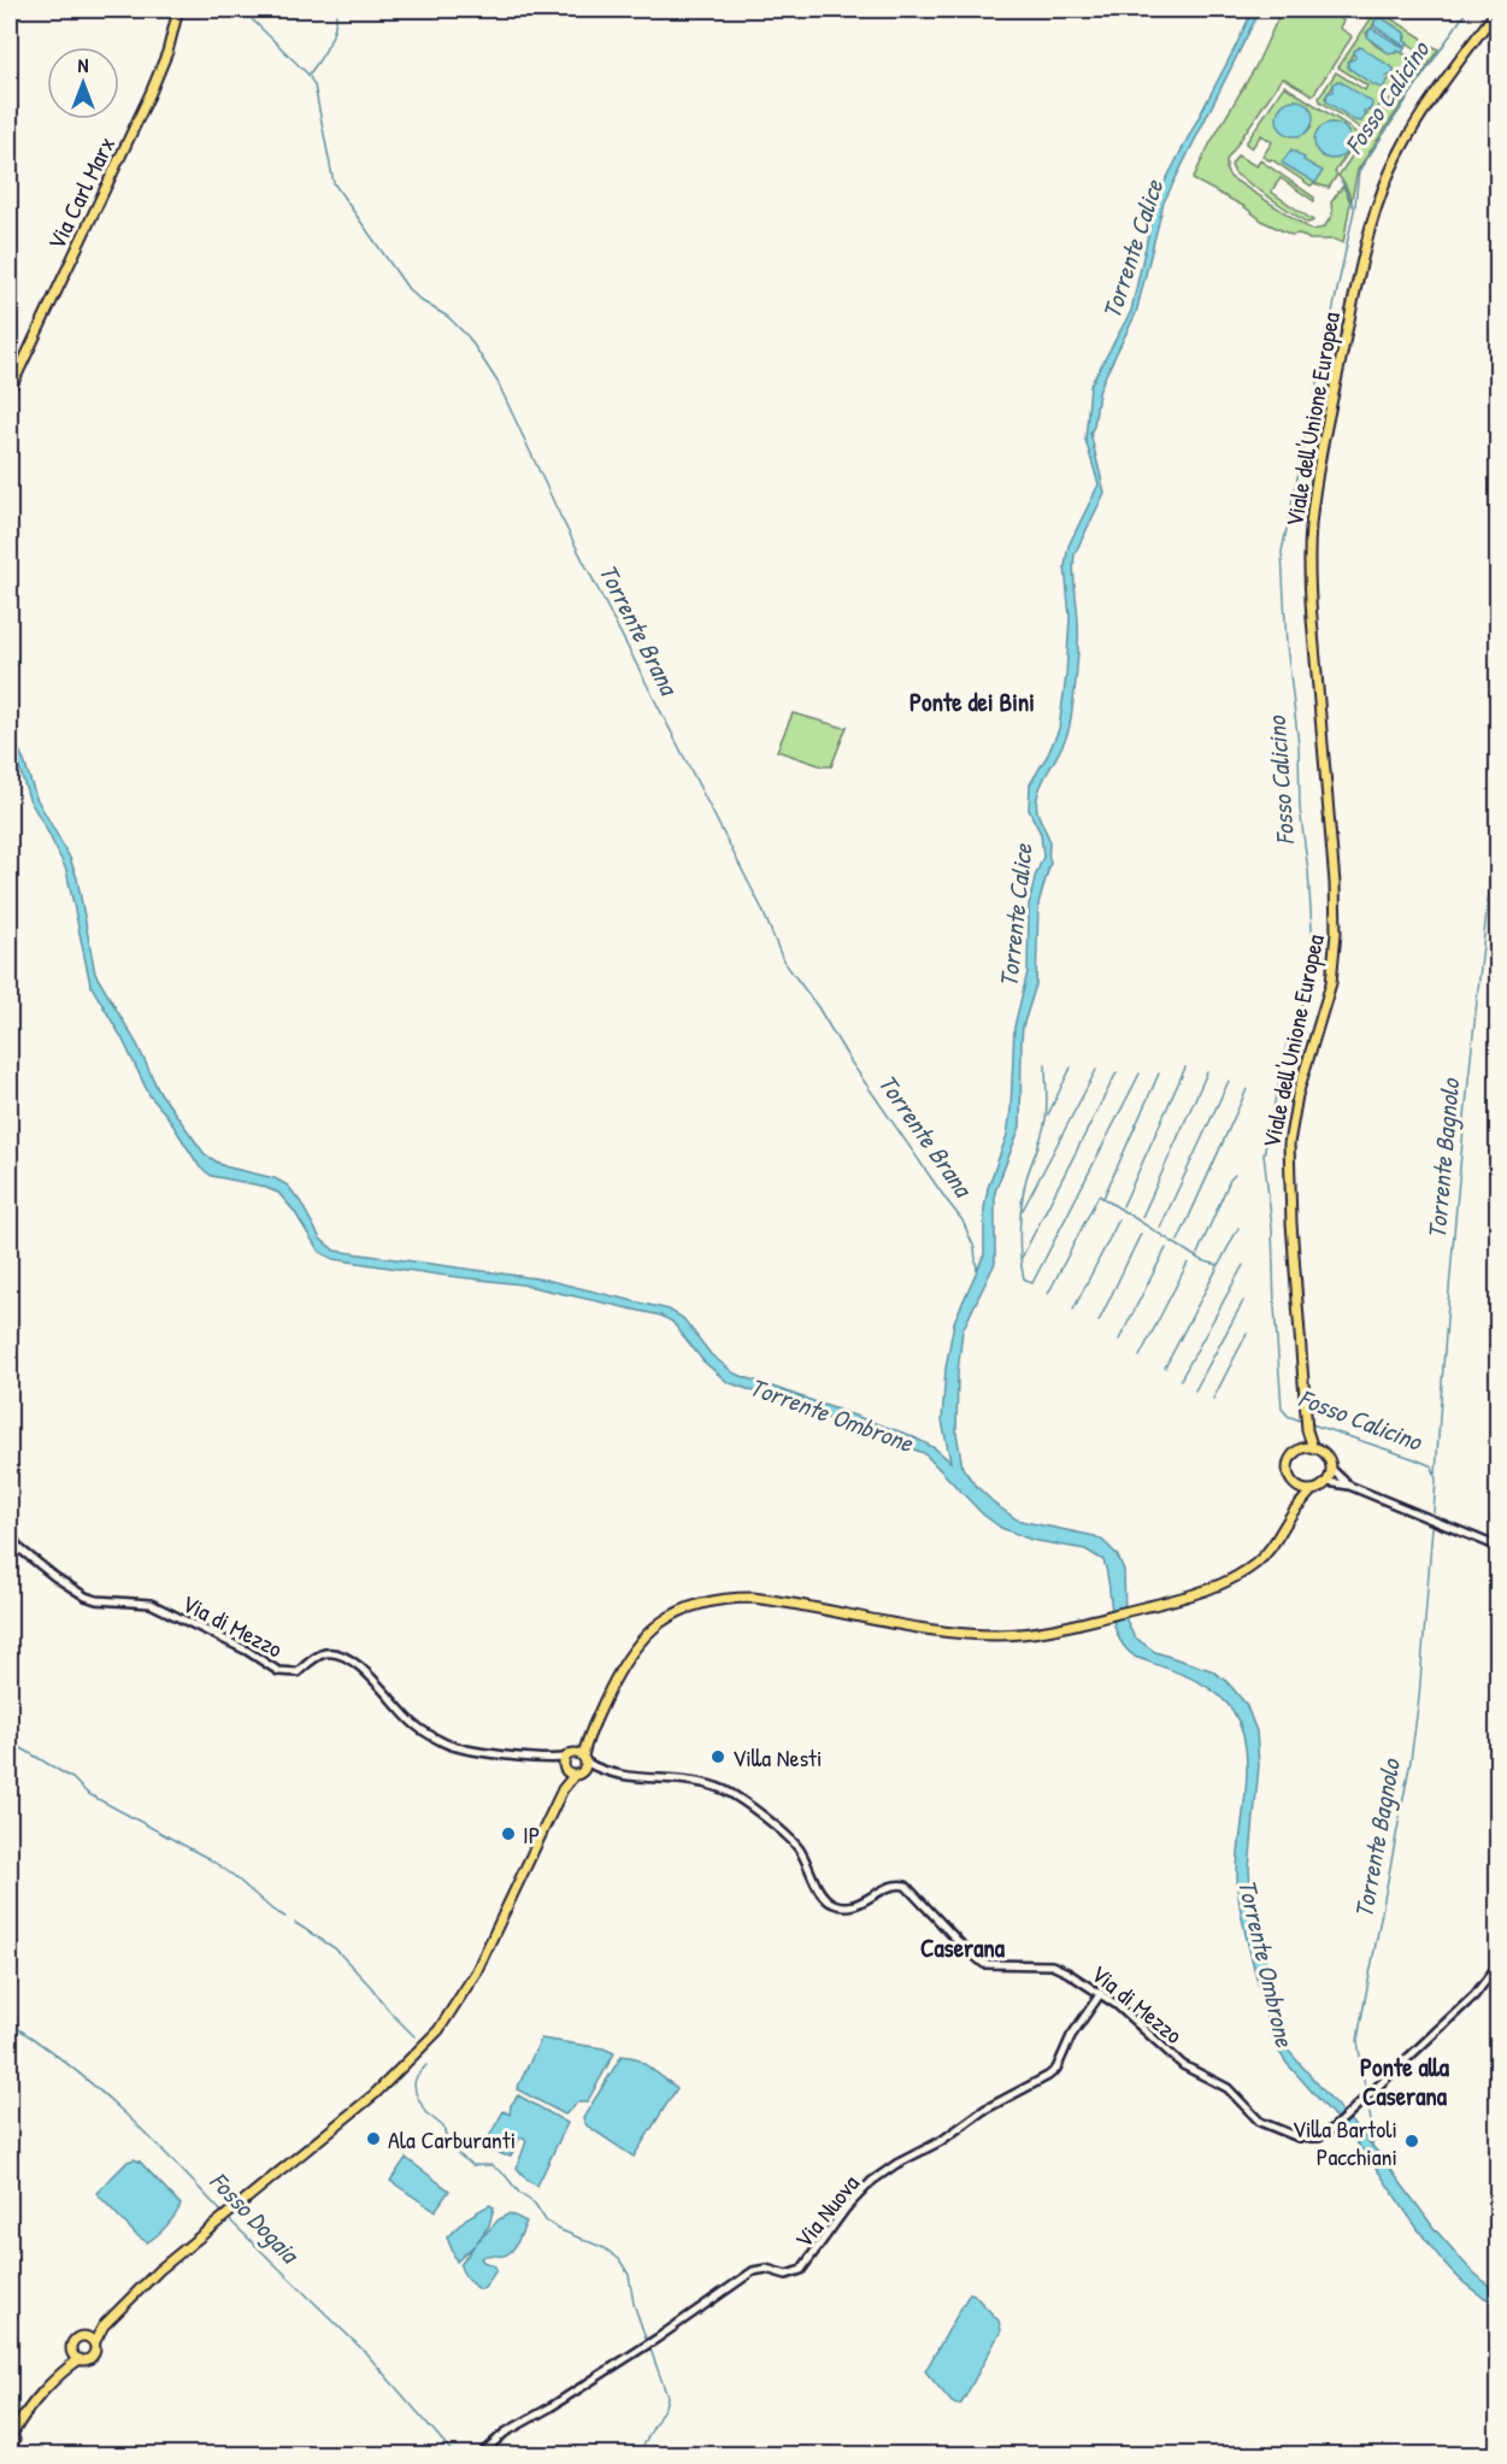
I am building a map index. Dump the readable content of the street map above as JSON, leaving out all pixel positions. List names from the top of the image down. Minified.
{"streets":{"main road":["Via Carl Marx","Viale dell'Unione Europea"],"street":["Via di Mezzo","Via Nuova"]},"crossings":[["Via di Mezzo","Via Nuova"]],"districts":["Ponte dei Bini","Caserana","Ponte alla Caserana"],"water":["Fosso Calicino","Torrente Calice","Torrente Brana","Torrente Bagnolo","Torrente Ombrone","Fosso Dogaia"],"places":["Villa Nesti","IP","Ala Carburanti","Villa Bartoli Pacchiani"],"north":"top"}
